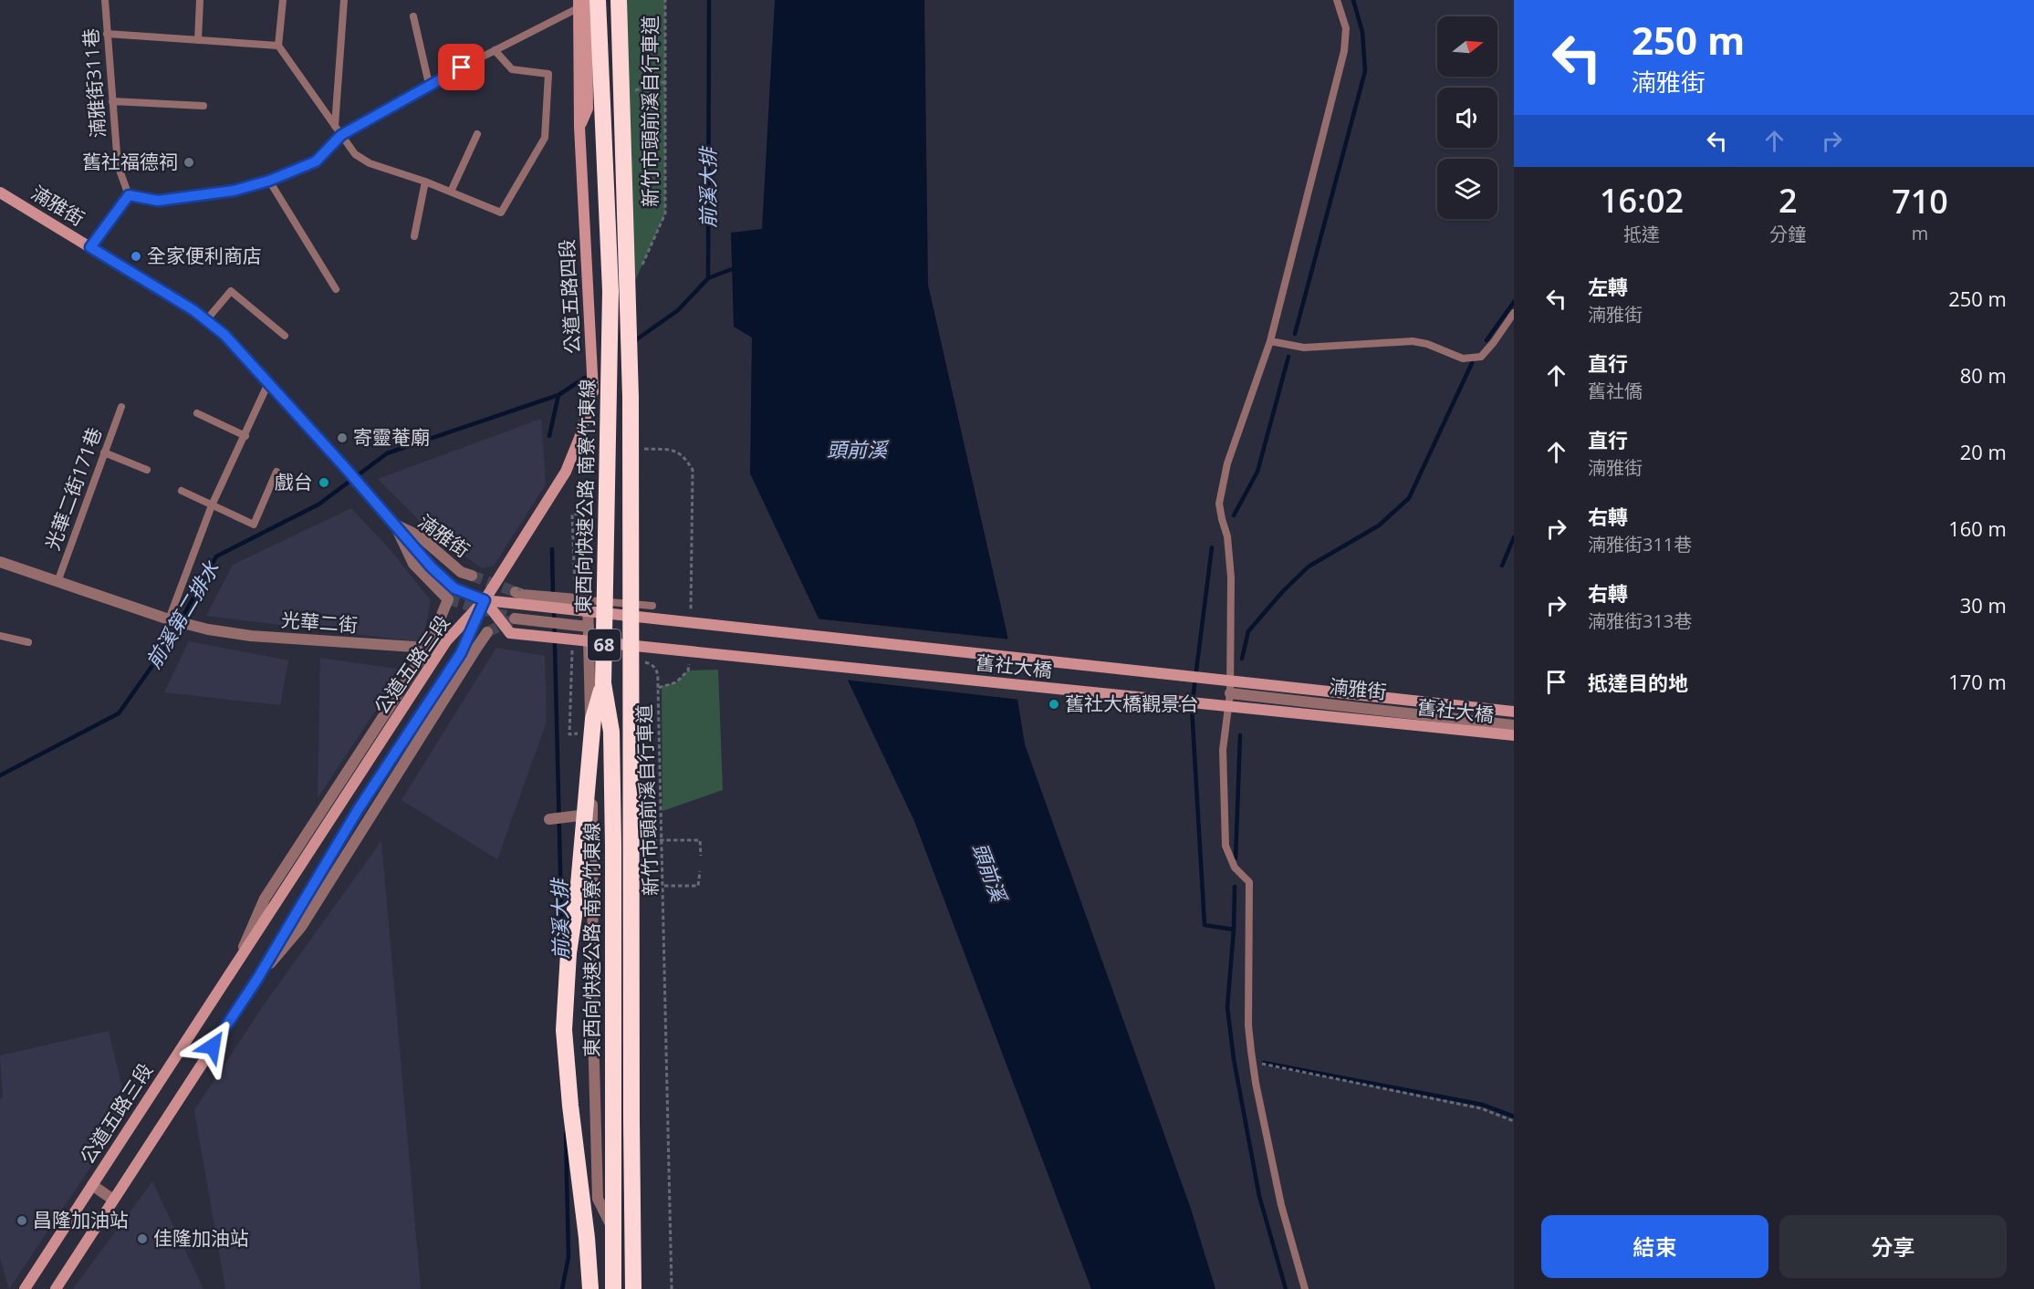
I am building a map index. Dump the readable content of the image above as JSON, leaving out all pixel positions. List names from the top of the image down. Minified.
{"streets":{"highway":["東西向快速公路 南寮竹東線","68"],"street":["湳雅街","公道五路四段","光華二街","公道五路三段","舊社大橋"],"lane":["湳雅街311巷","光華二街171巷"],"path":["新竹市頭前溪自行車道"]},"crossings":[["湳雅街","公道五路四段"],["湳雅街","公道五路三段"],["湳雅街","舊社大橋"],["公道五路四段","東西向快速公路 南寮竹東線"],["公道五路四段","公道五路三段"],["公道五路四段","舊社大橋"],["光華二街","公道五路三段"],["公道五路三段","舊社大橋"]],"water":["前溪大排","頭前溪","前溪第二排水"],"places":["舊社福德祠","全家便利商店","寄靈菴廟","戲台","舊社大橋觀景台","昌隆加油站","佳隆加油站"],"north":"right","page":{"turn":["250 m","湳雅街"],"eta":["16:02","抵達","2","分鐘","710","m"],"list":[{"name":"左轉","note":"湳雅街","value":"250 m"},{"name":"直行","note":"舊社僑","value":"80 m"},{"name":"直行","note":"湳雅街","value":"20 m"},{"name":"右轉","note":"湳雅街311巷","value":"160 m"},{"name":"右轉","note":"湳雅街313巷","value":"30 m"},{"name":"抵達目的地","value":"170 m"}],"buttons":["結束","分享"]}}
